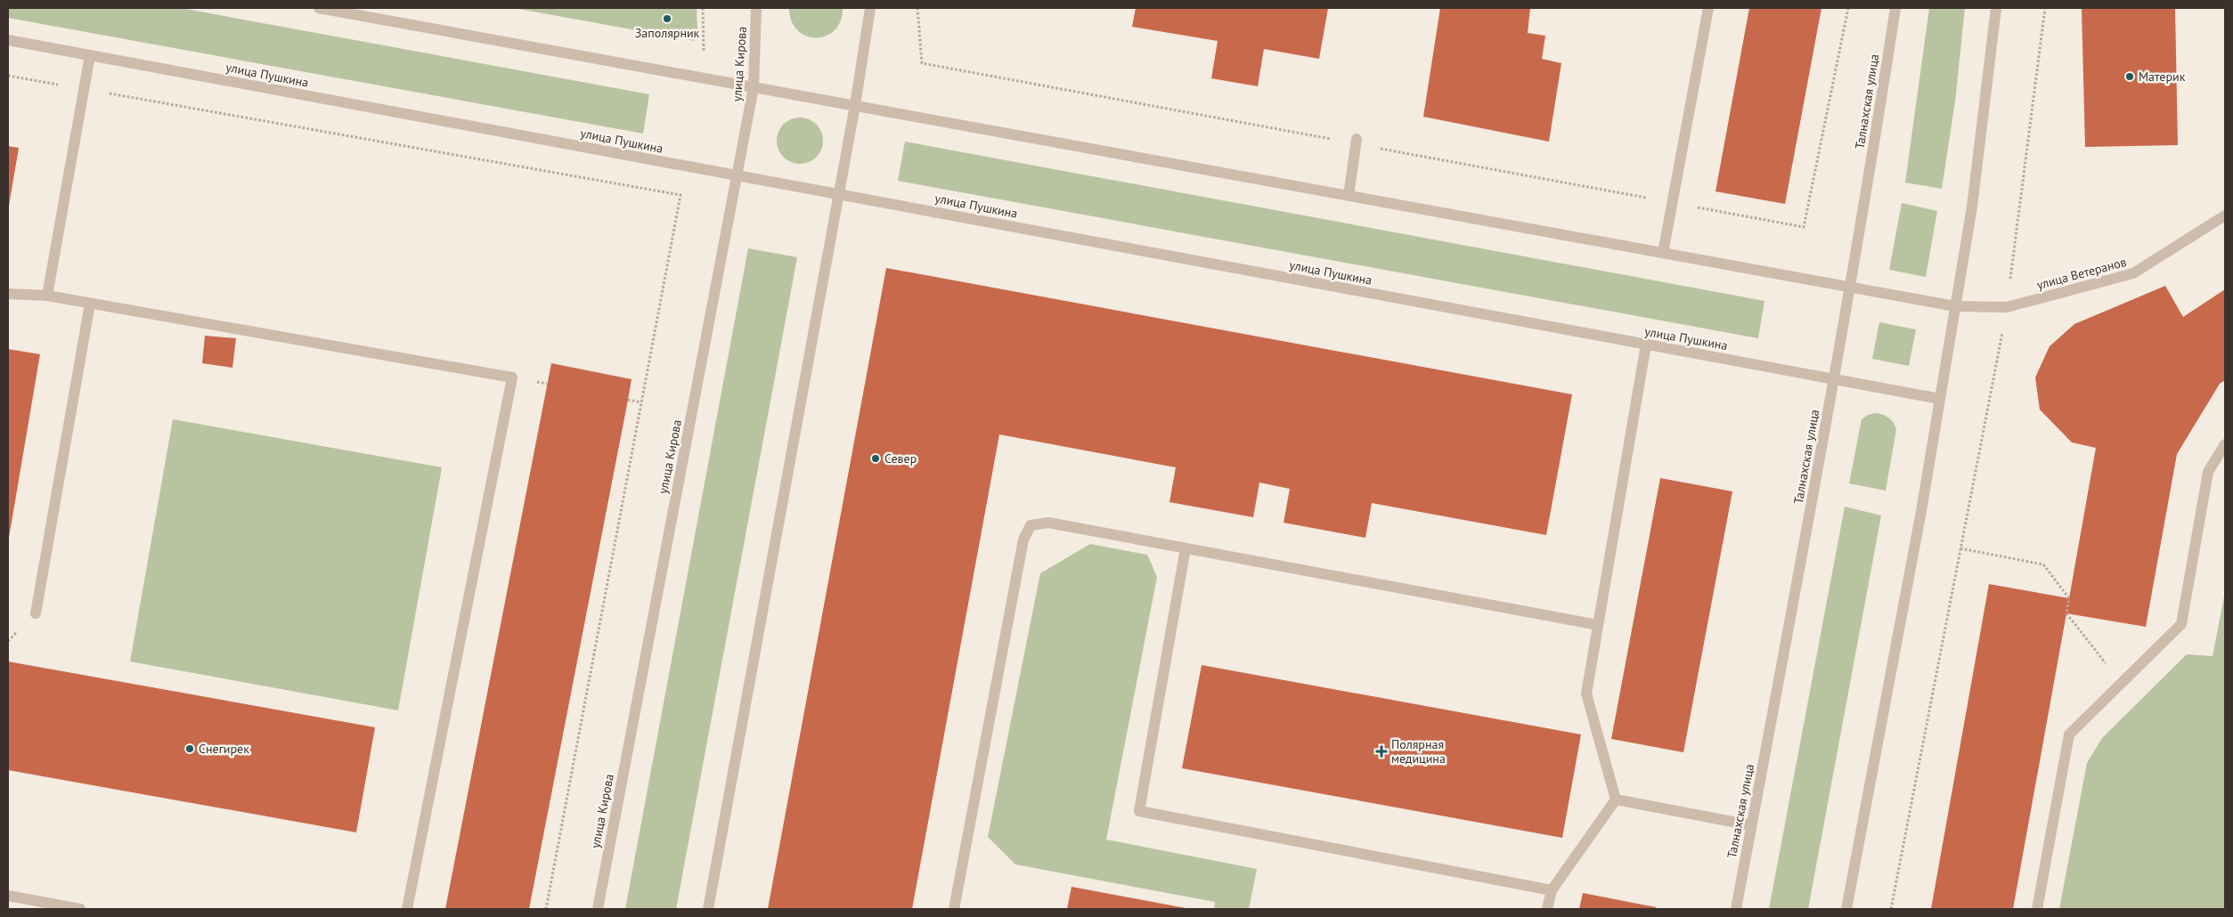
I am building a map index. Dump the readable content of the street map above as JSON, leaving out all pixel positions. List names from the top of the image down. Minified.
{"streets":{"street":["улица Кирова","улица Пушкина","Талнахская улица","улица Ветеранов"]},"crossings":[["улица Кирова","улица Пушкина"],["улица Пушкина","Талнахская улица"]],"places":{"other":["Заполярник","Материк","Север","Снегирек"],"health":["Полярная медицина"]}}
